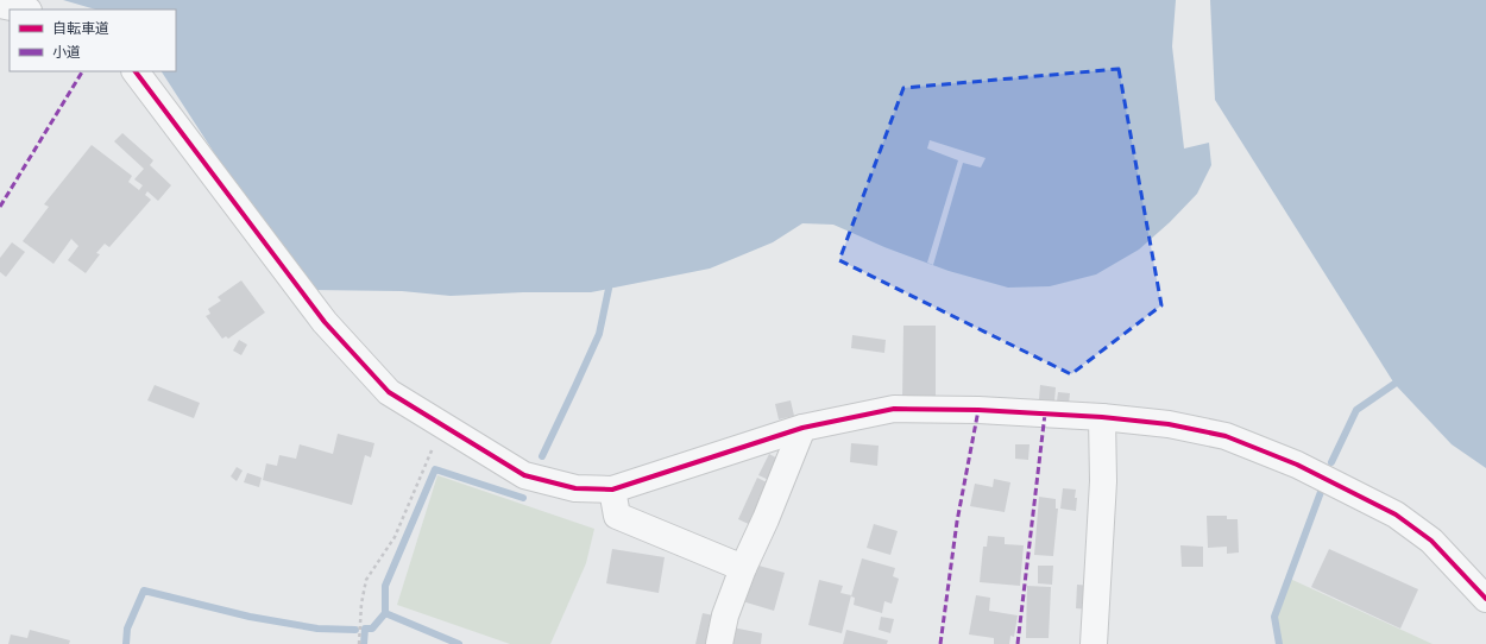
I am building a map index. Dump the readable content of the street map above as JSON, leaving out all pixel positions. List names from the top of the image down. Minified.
{"legend":["自転車道","小道"]}
